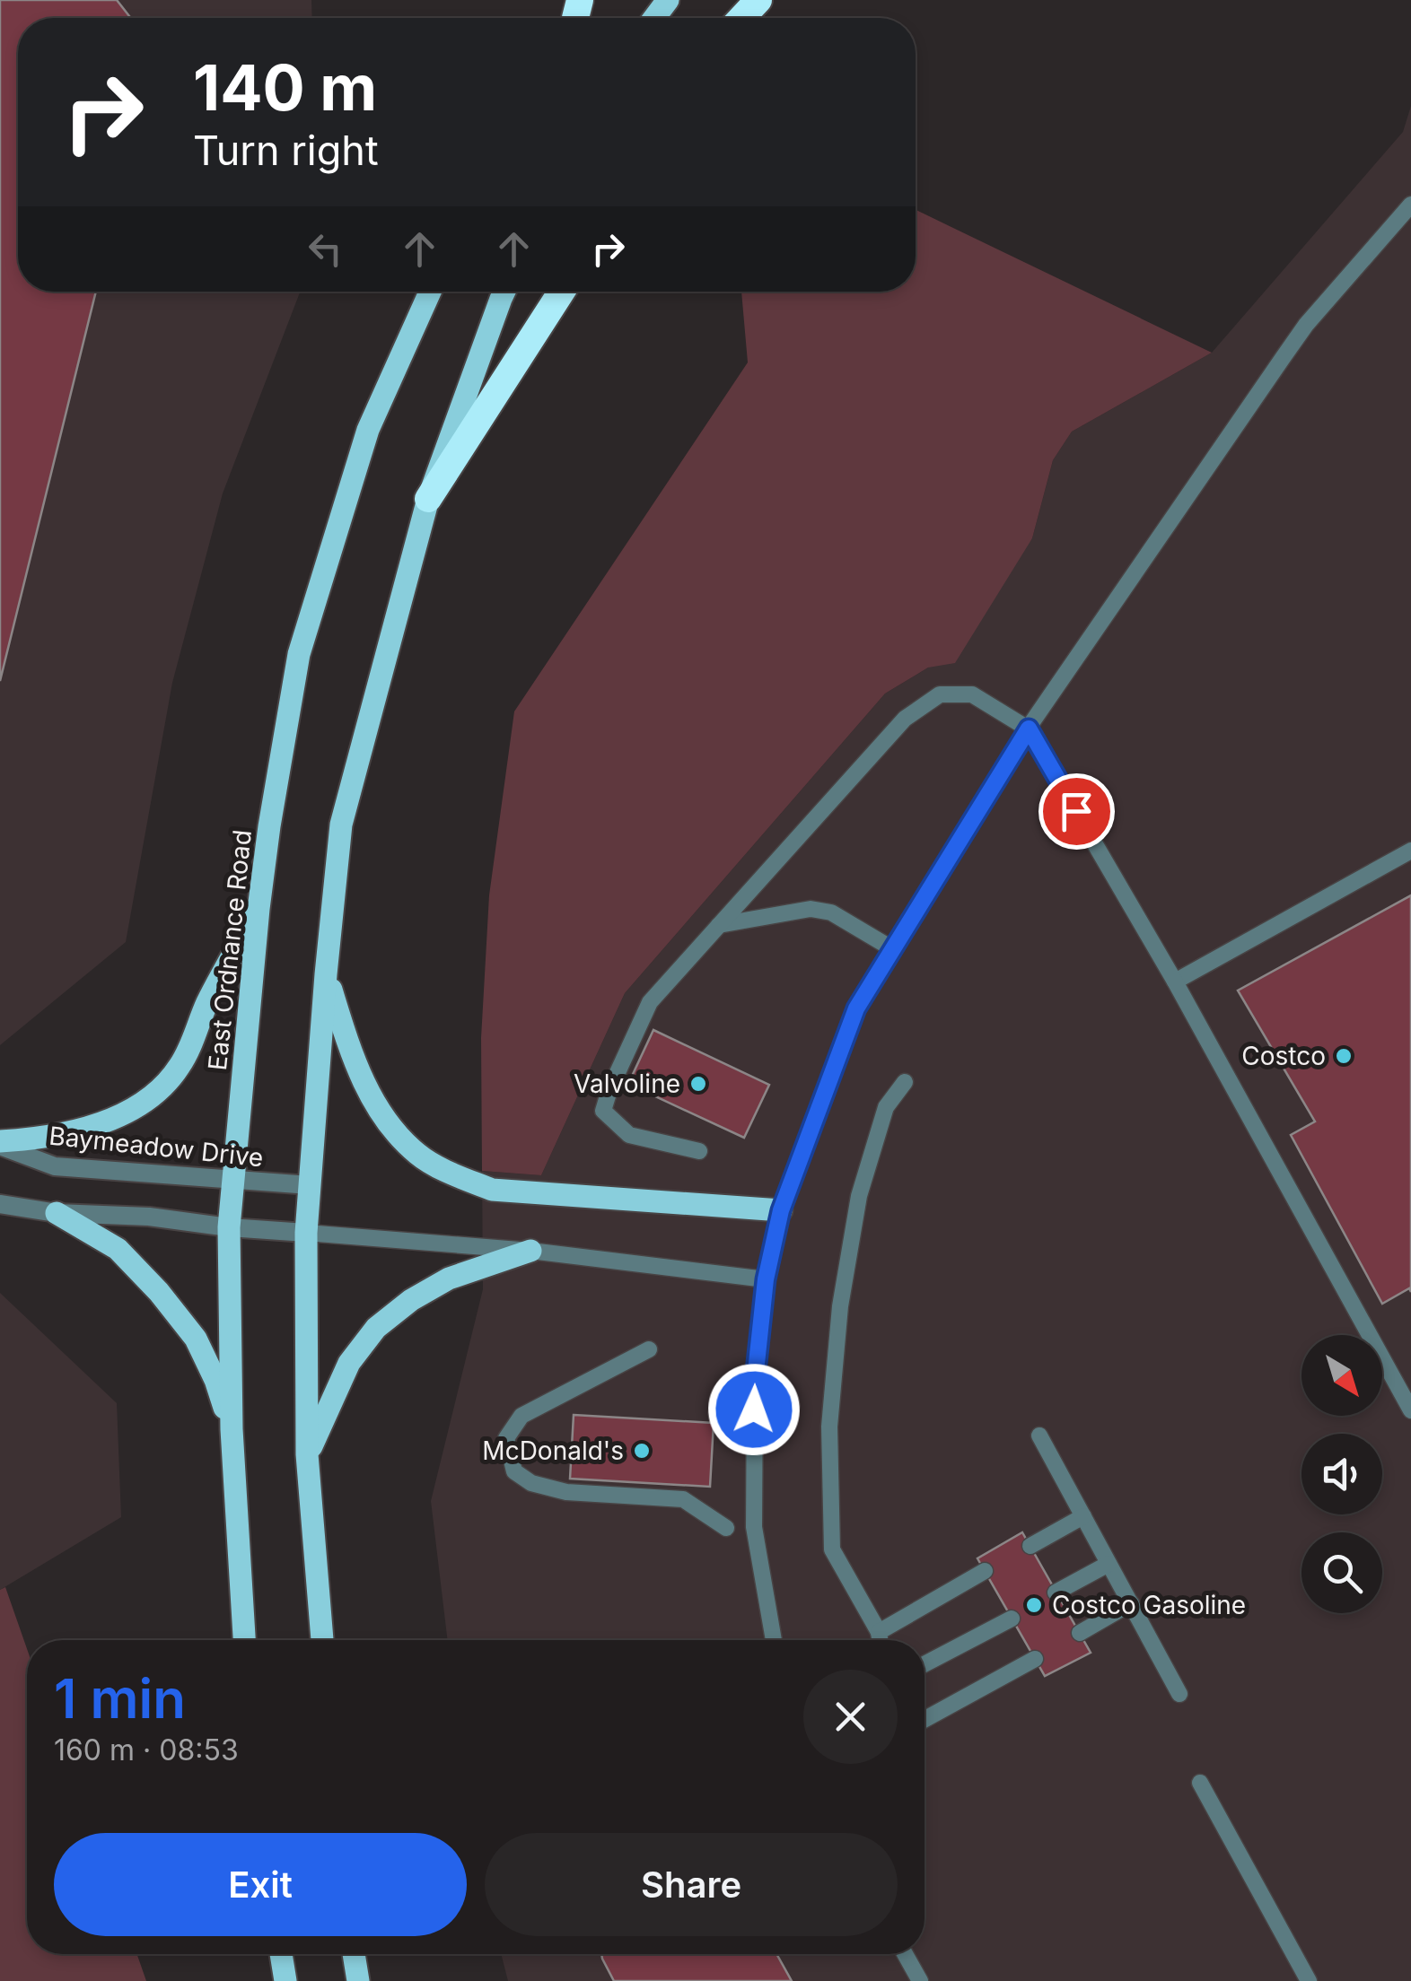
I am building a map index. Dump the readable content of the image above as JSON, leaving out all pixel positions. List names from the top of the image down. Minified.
{"streets":{"main road":["East Ordnance Road"],"street":["Baymeadow Drive"]},"crossings":[["East Ordnance Road","Baymeadow Drive"]],"places":["Costco","Valvoline","McDonald's","Costco Gasoline"],"north":"bottom right","page":{"turn":["140 m","Turn right"],"heading":["1 min","160 m · 08:53"],"buttons":["Exit","Share"]}}
